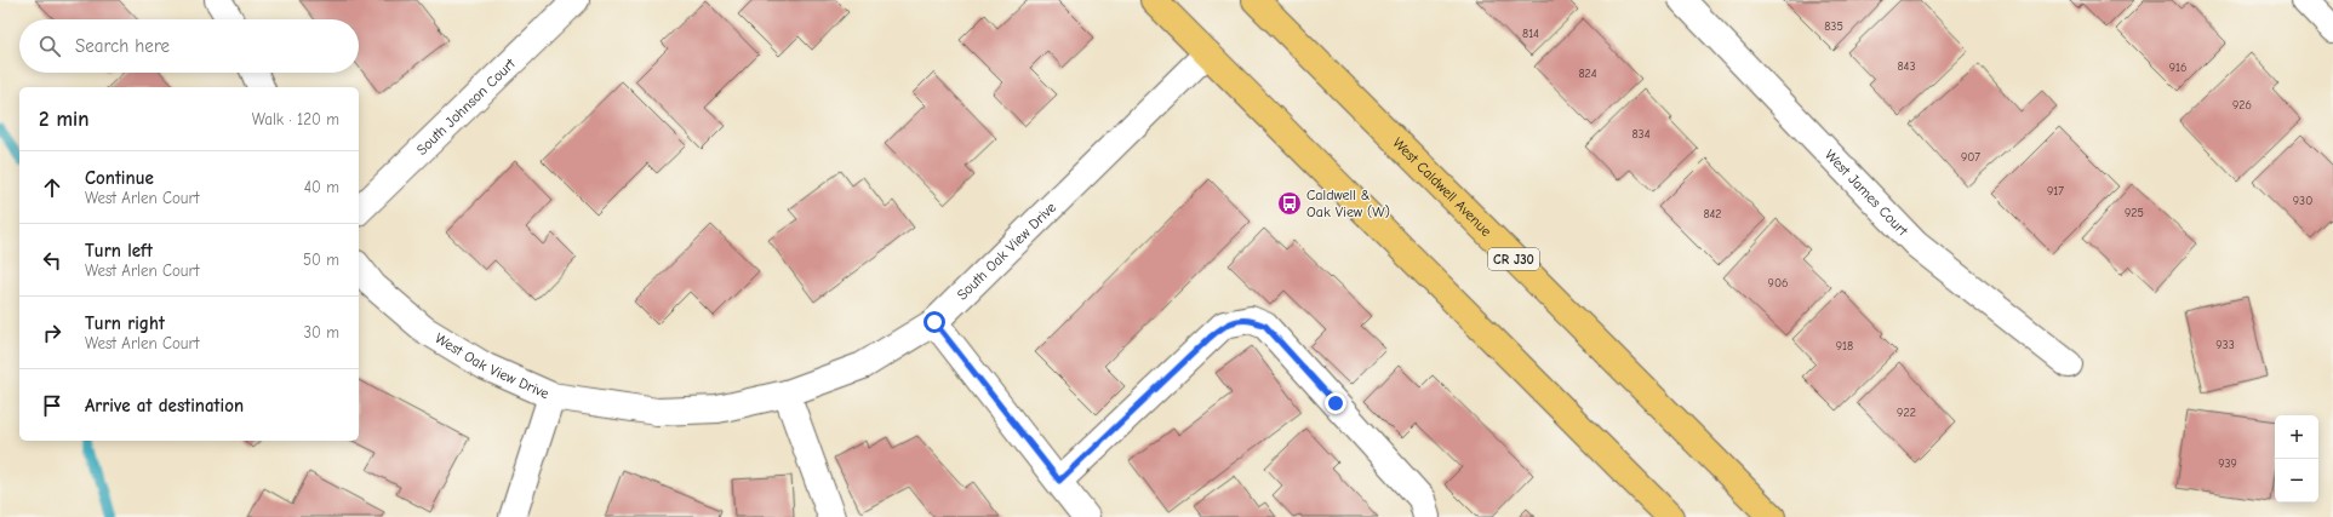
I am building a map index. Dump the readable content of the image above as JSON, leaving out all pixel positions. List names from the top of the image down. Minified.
{"streets":{"main road":["West Caldwell Avenue","CR J30"],"street":["South Johnson Court","West James Court","South Oak View Drive","West Oak View Drive"]},"crossings":[["South Oak View Drive","West Oak View Drive"]],"places":{"bus stop":["Caldwell & Oak View (W)"]},"house_numbers":["835","814","843","916","824","926","834","907","917","930","925","842","906","933","918","922","939"],"page":{"search":"Search here","heading":["2 min","Walk · 120 m"],"list":[["Continue","West Arlen Court","40 m"],["Turn left","West Arlen Court","50 m"],["Turn right","West Arlen Court","30 m"],"Arrive at destination"],"map_buttons":["+","−"]}}
